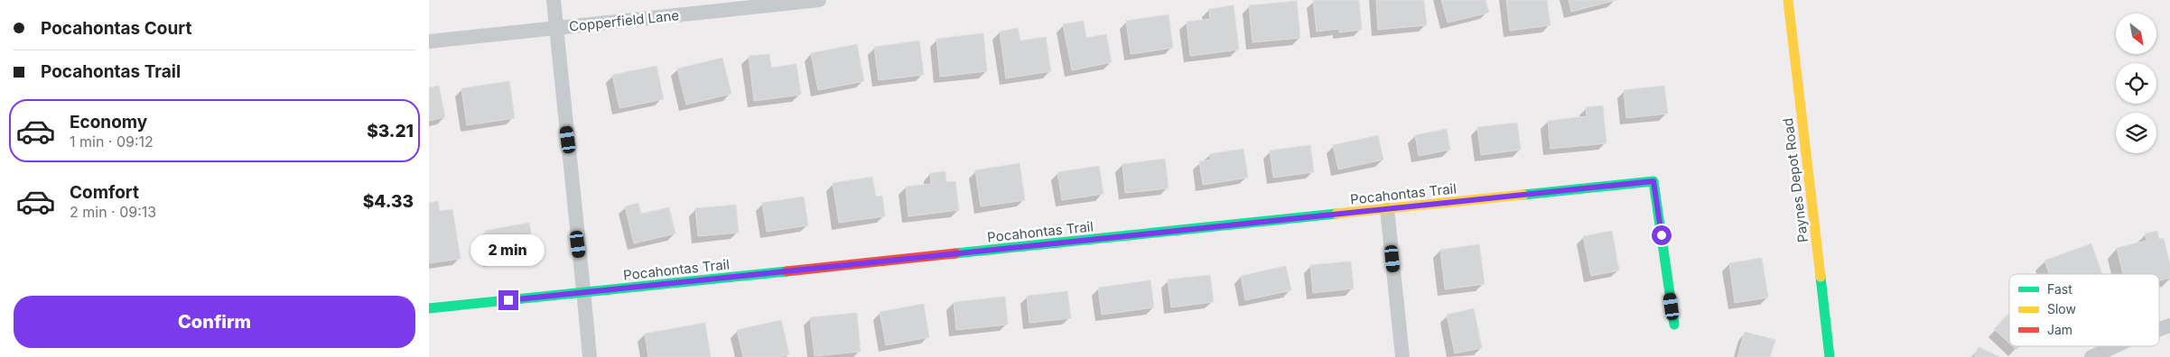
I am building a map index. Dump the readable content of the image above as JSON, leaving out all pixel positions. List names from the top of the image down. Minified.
{"streets":{"street":["Copperfield Lane","Paynes Depot Road","Pocahontas Trail"]},"legend":["Fast","Slow","Jam"],"north":"bottom right","page":{"banner":["Pocahontas Court","Pocahontas Trail"],"list":[{"name":"Economy","note":"1 min · 09:12","value":"$3.21"},{"name":"Comfort","note":"2 min · 09:13","value":"$4.33"}],"bubble":"2 min","buttons":"Confirm"}}
